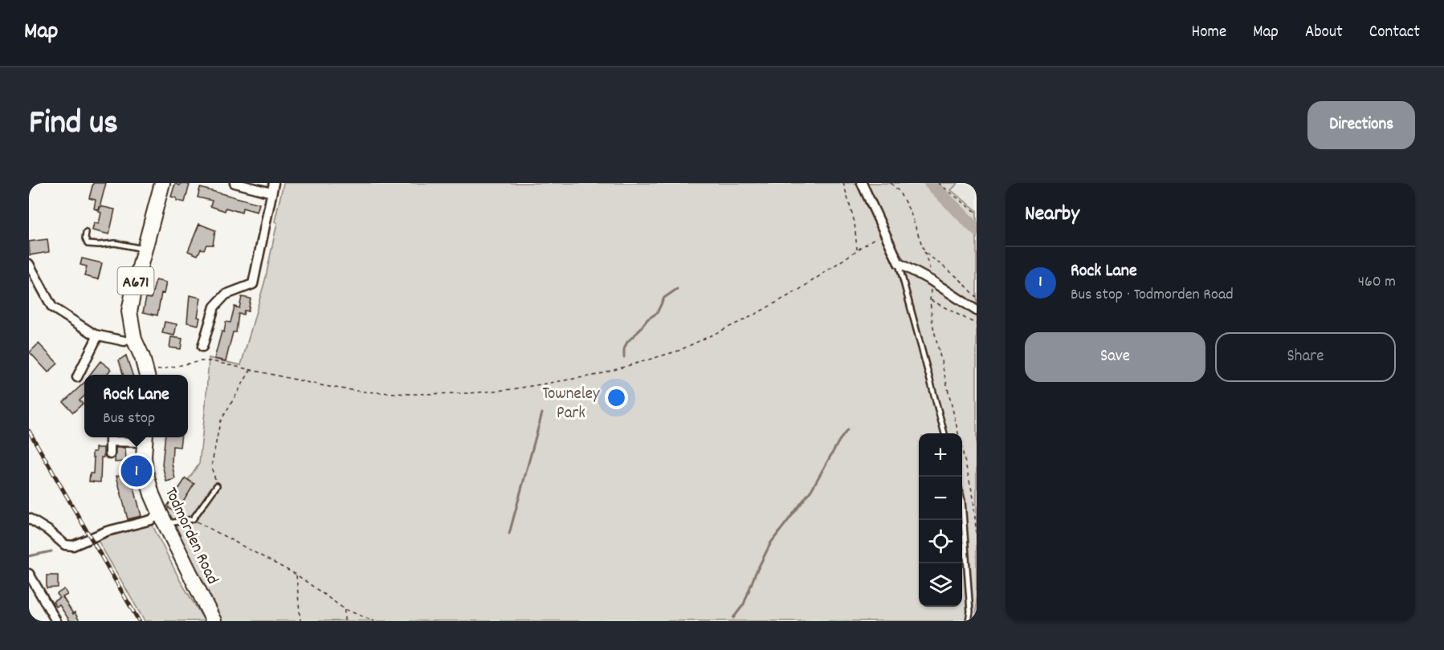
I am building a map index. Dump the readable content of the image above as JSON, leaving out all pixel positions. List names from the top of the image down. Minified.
{"streets":{"highway":["A671","Todmorden Road"]},"parks":["Towneley Park"],"page":{"header":"Map","nav":["Home","Map","About","Contact"],"title":"Find us","buttons":["Directions",["Save","Share"]],"heading":"Nearby","list":[{"mark":"1","name":"Rock Lane","note":"Bus stop · Todmorden Road","value":"460 m"}],"popup":["Rock Lane","Bus stop"],"map_buttons":["+","−"],"pins":"1"}}
